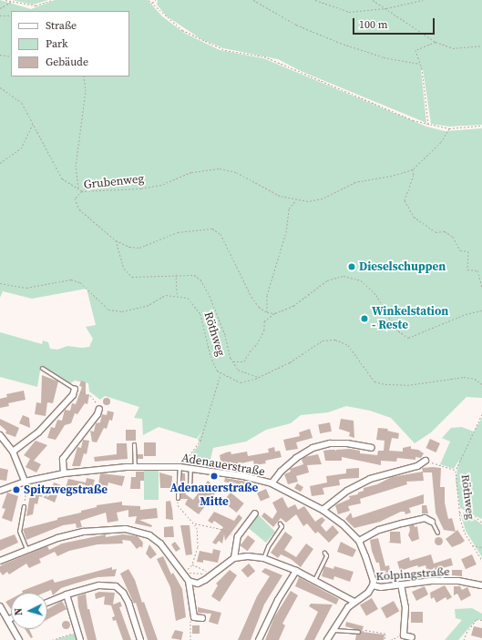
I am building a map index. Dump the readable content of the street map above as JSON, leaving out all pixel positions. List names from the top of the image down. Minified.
{"streets":{"street":["Adenauerstraße","Kolpingstraße"],"path":["Grubenweg","Röthweg"]},"crossings":[["Adenauerstraße","Kolpingstraße"]],"places":["Dieselschuppen","Winkelstation - Reste","Adenauerstraße Mitte","Spitzwegstraße"],"legend":["Straße","Park","Gebäude"],"scale_bar":"100 m","north":"left"}
